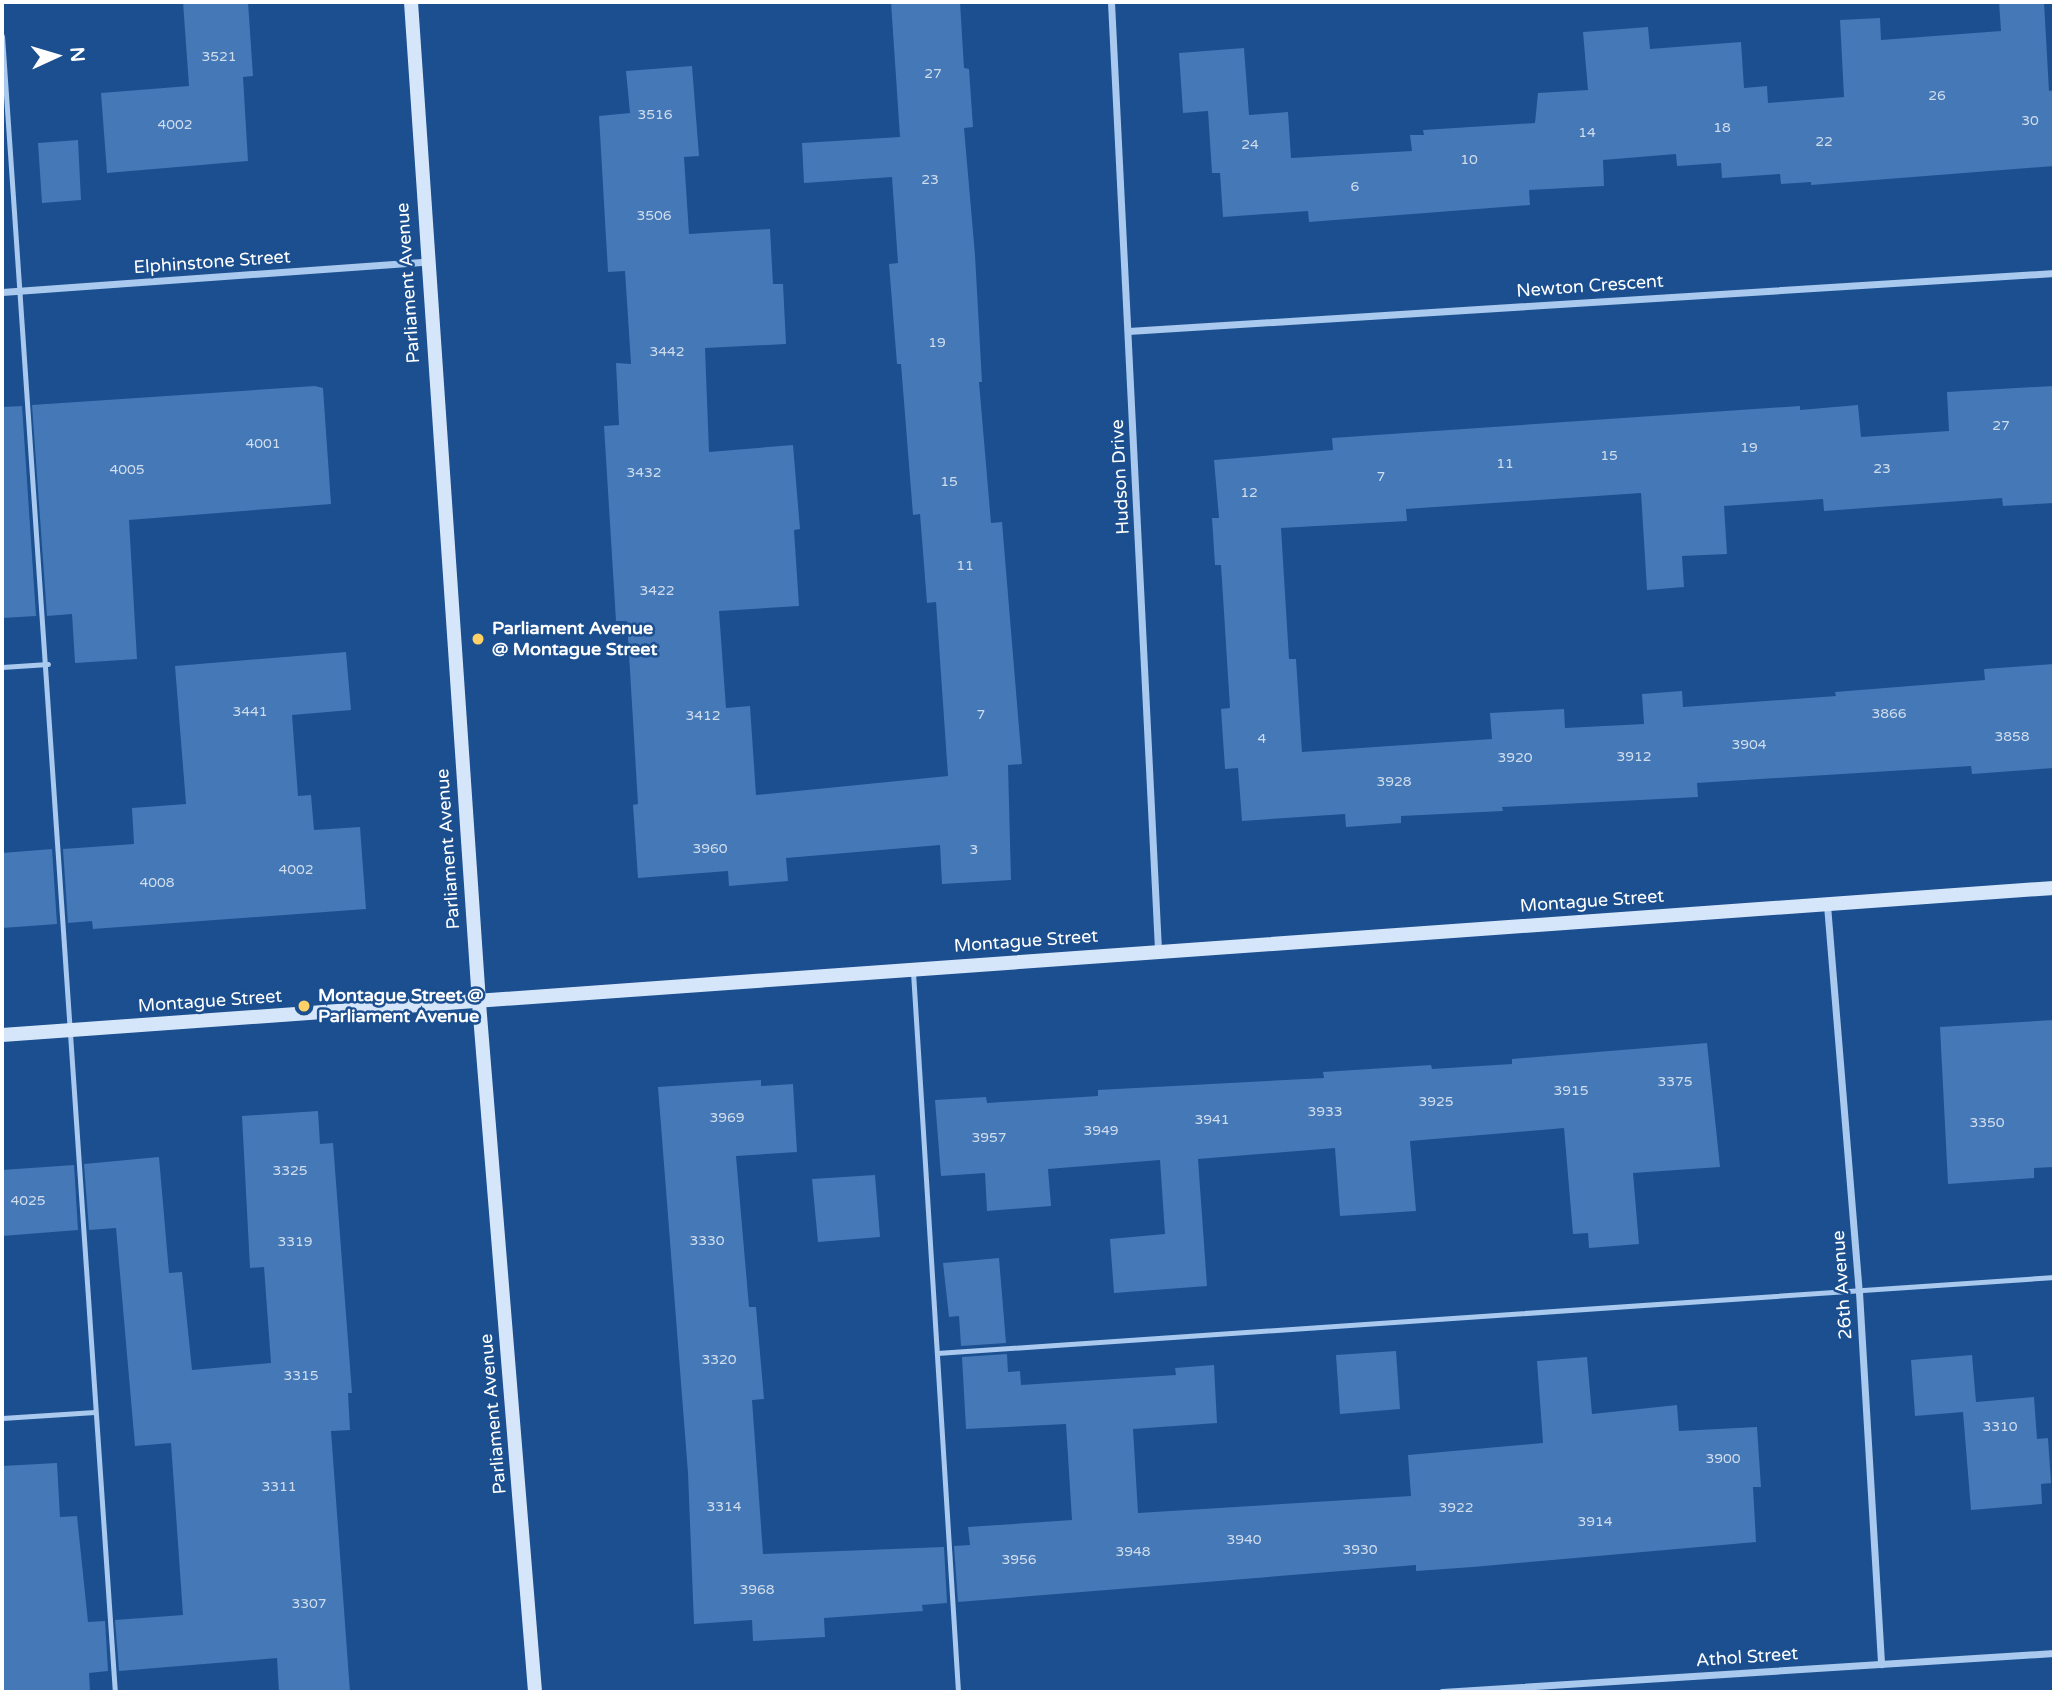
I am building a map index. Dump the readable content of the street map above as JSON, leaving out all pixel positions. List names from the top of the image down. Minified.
{"streets":{"street":["Elphinstone Street","Parliament Avenue","Newton Crescent","Hudson Drive","Montague Street","26th Avenue","Athol Street"]},"crossings":[["Elphinstone Street","Parliament Avenue"],["Parliament Avenue","Montague Street"],["Newton Crescent","Hudson Drive"],["Hudson Drive","Montague Street"],["Montague Street","26th Avenue"],["26th Avenue","Athol Street"]],"places":["Parliament Avenue @ Montague Street","Montague Street @ Parliament Avenue"],"house_numbers":["3521","27","26","3516","30","4002","18","14","22","24","10","23","6","3506","19","3442","27","4001","19","15","11","23","4005","3432","7","15","12","11","3422","3441","3866","7","3412","3858","4","3904","3912","3920","3928","3960","3","4002","4008","3375","3915","3925","3933","3969","3941","3350","3949","3957","3325","4025","3330","3319","3320","3315","3310","3900","3311","3314","3922","3914","3940","3930","3948","3956","3968","3307"],"north":"right"}
